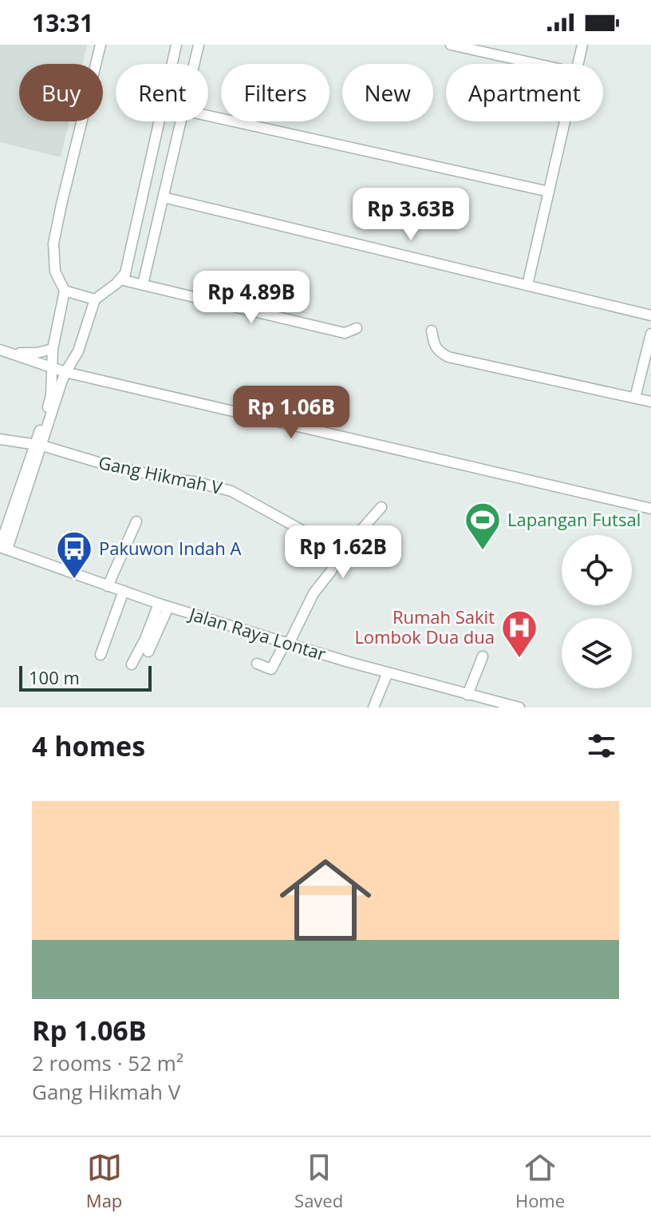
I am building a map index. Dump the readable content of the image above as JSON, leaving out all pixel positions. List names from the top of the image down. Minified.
{"streets":{"street":["Gang Hikmah V","Jalan Raya Lontar"]},"places":{"sports":["Lapangan Futsal"],"bus stop":["Pakuwon Indah A"],"hospital":["Rumah Sakit Lombok Dua dua"]},"scale_bar":"100 m","page":{"status":"13:31","chip":["Buy","Rent","Filters","New","Apartment"],"price":["Rp 3.63B","Rp 4.89B","Rp 1.06B","Rp 1.62B"],"scale":"100 m","heading":"4 homes","list":[{"name":"Rp 1.06B","note":"2 rooms · 52 m² · Gang Hikmah V"}],"tabs":["Map","Saved","Home"]}}
